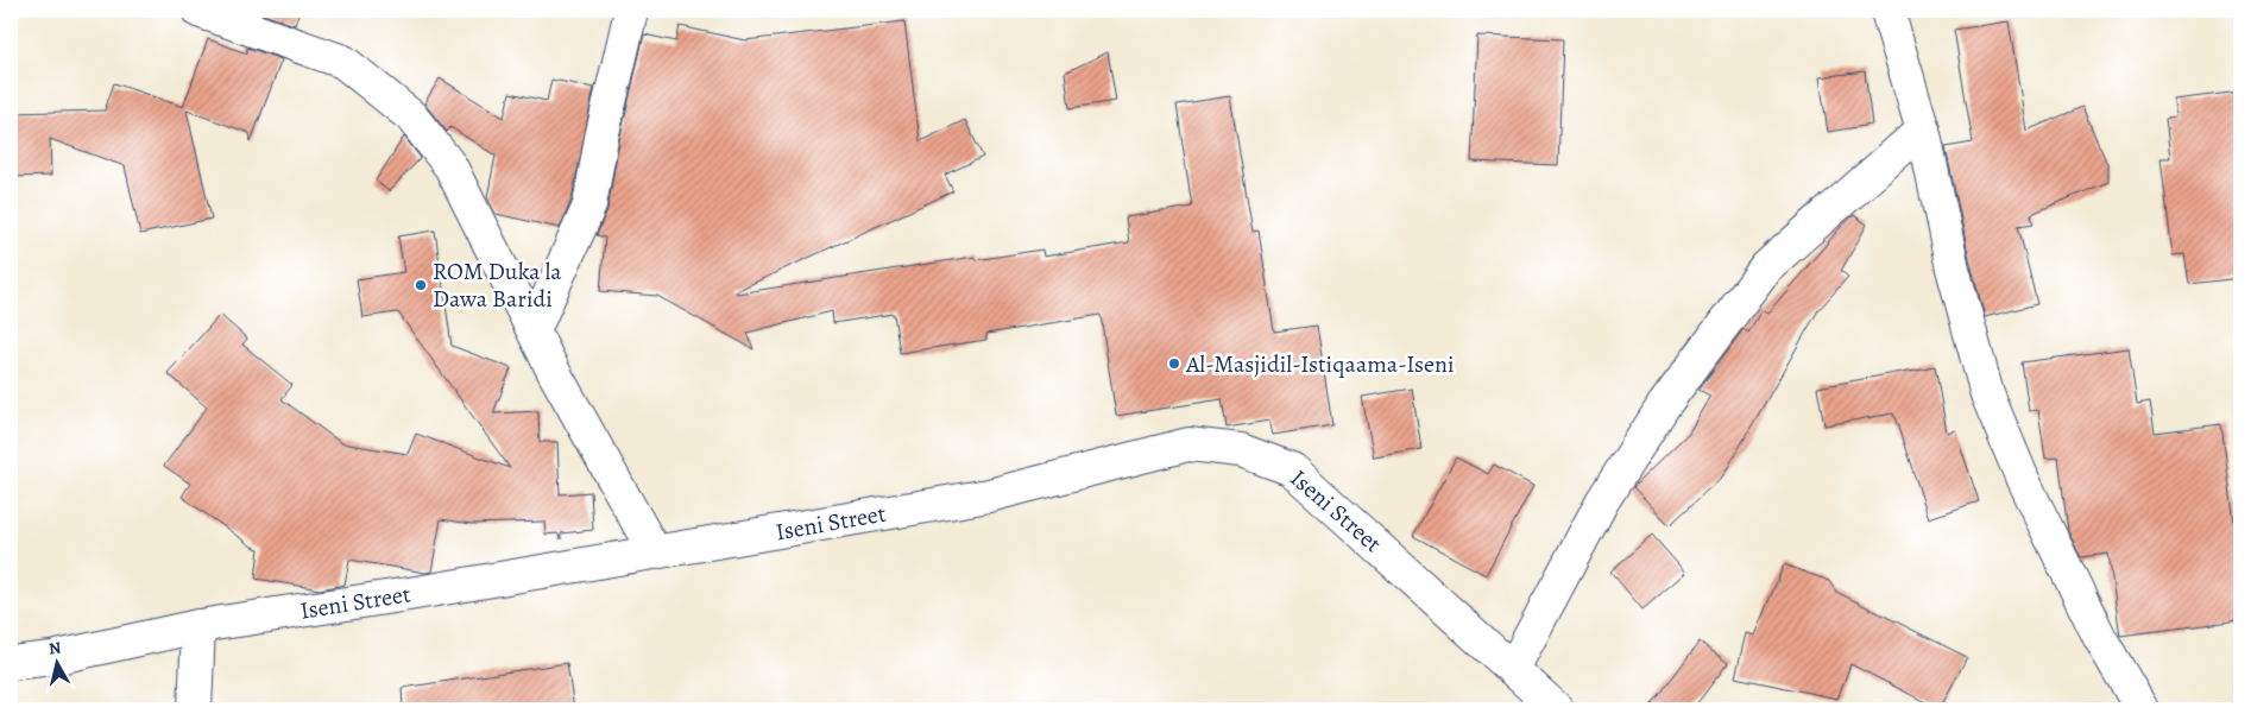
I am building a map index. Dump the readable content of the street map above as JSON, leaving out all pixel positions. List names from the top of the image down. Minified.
{"streets":{"street":["Iseni Street"]},"places":["ROM Duka la Dawa Baridi","Al-Masjidil-Istiqaama-Iseni"],"north":"top"}
